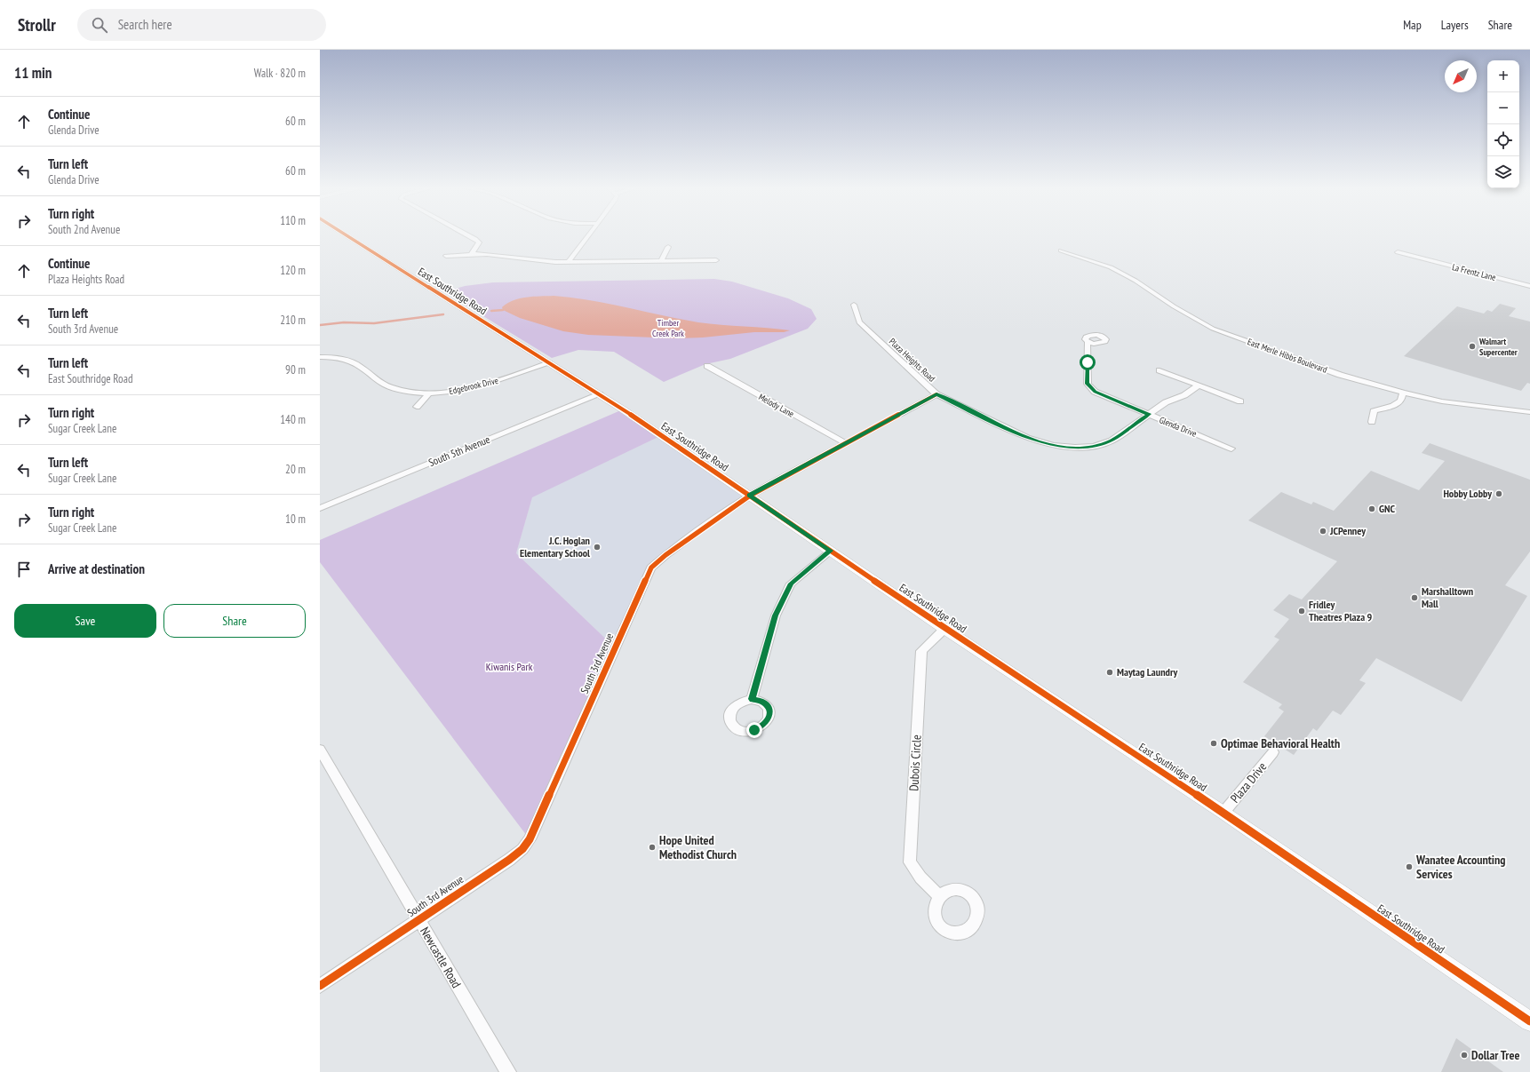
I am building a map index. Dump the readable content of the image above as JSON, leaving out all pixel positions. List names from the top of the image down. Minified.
{"streets":{"street":["La Frentz Lane","East Southridge Road","East Merle Hibbs Boulevard","Plaza Heights Road","Edgebrook Drive","Melody Lane","Glenda Drive","South 5th Avenue","South 3rd Avenue","Dubois Circle","Plaza Drive","Newcastle Road"]},"crossings":[["East Southridge Road","Edgebrook Drive"],["East Southridge Road","South 5th Avenue"],["East Southridge Road","South 3rd Avenue"],["East Southridge Road","Dubois Circle"],["East Southridge Road","Plaza Drive"],["Plaza Heights Road","Glenda Drive"],["Plaza Heights Road","South 3rd Avenue"],["Melody Lane","South 3rd Avenue"],["South 3rd Avenue","Newcastle Road"]],"parks":["Timber Creek Park","Kiwanis Park"],"places":["Walmart Supercenter","Hobby Lobby","GNC","JCPenney","J.C. Hoglan Elementary School","Marshalltown Mall","Fridley Theatres Plaza 9","Maytag Laundry","Optimae Behavioral Health","Hope United Methodist Church","Wanatee Accounting Services","Dollar Tree"],"north":"bottom left","page":{"header":"Strollr","search":"Search here","nav":["Map","Layers","Share"],"heading":["11 min","Walk · 820 m"],"map_buttons":["+","−"],"list":[["Continue","Glenda Drive","60 m"],["Turn left","Glenda Drive","60 m"],["Turn right","South 2nd Avenue","110 m"],["Continue","Plaza Heights Road","120 m"],["Turn left","South 3rd Avenue","210 m"],["Turn left","East Southridge Road","90 m"],["Turn right","Sugar Creek Lane","140 m"],["Turn left","Sugar Creek Lane","20 m"],["Turn right","Sugar Creek Lane","10 m"],"Arrive at destination"],"buttons":["Save","Share"]}}
